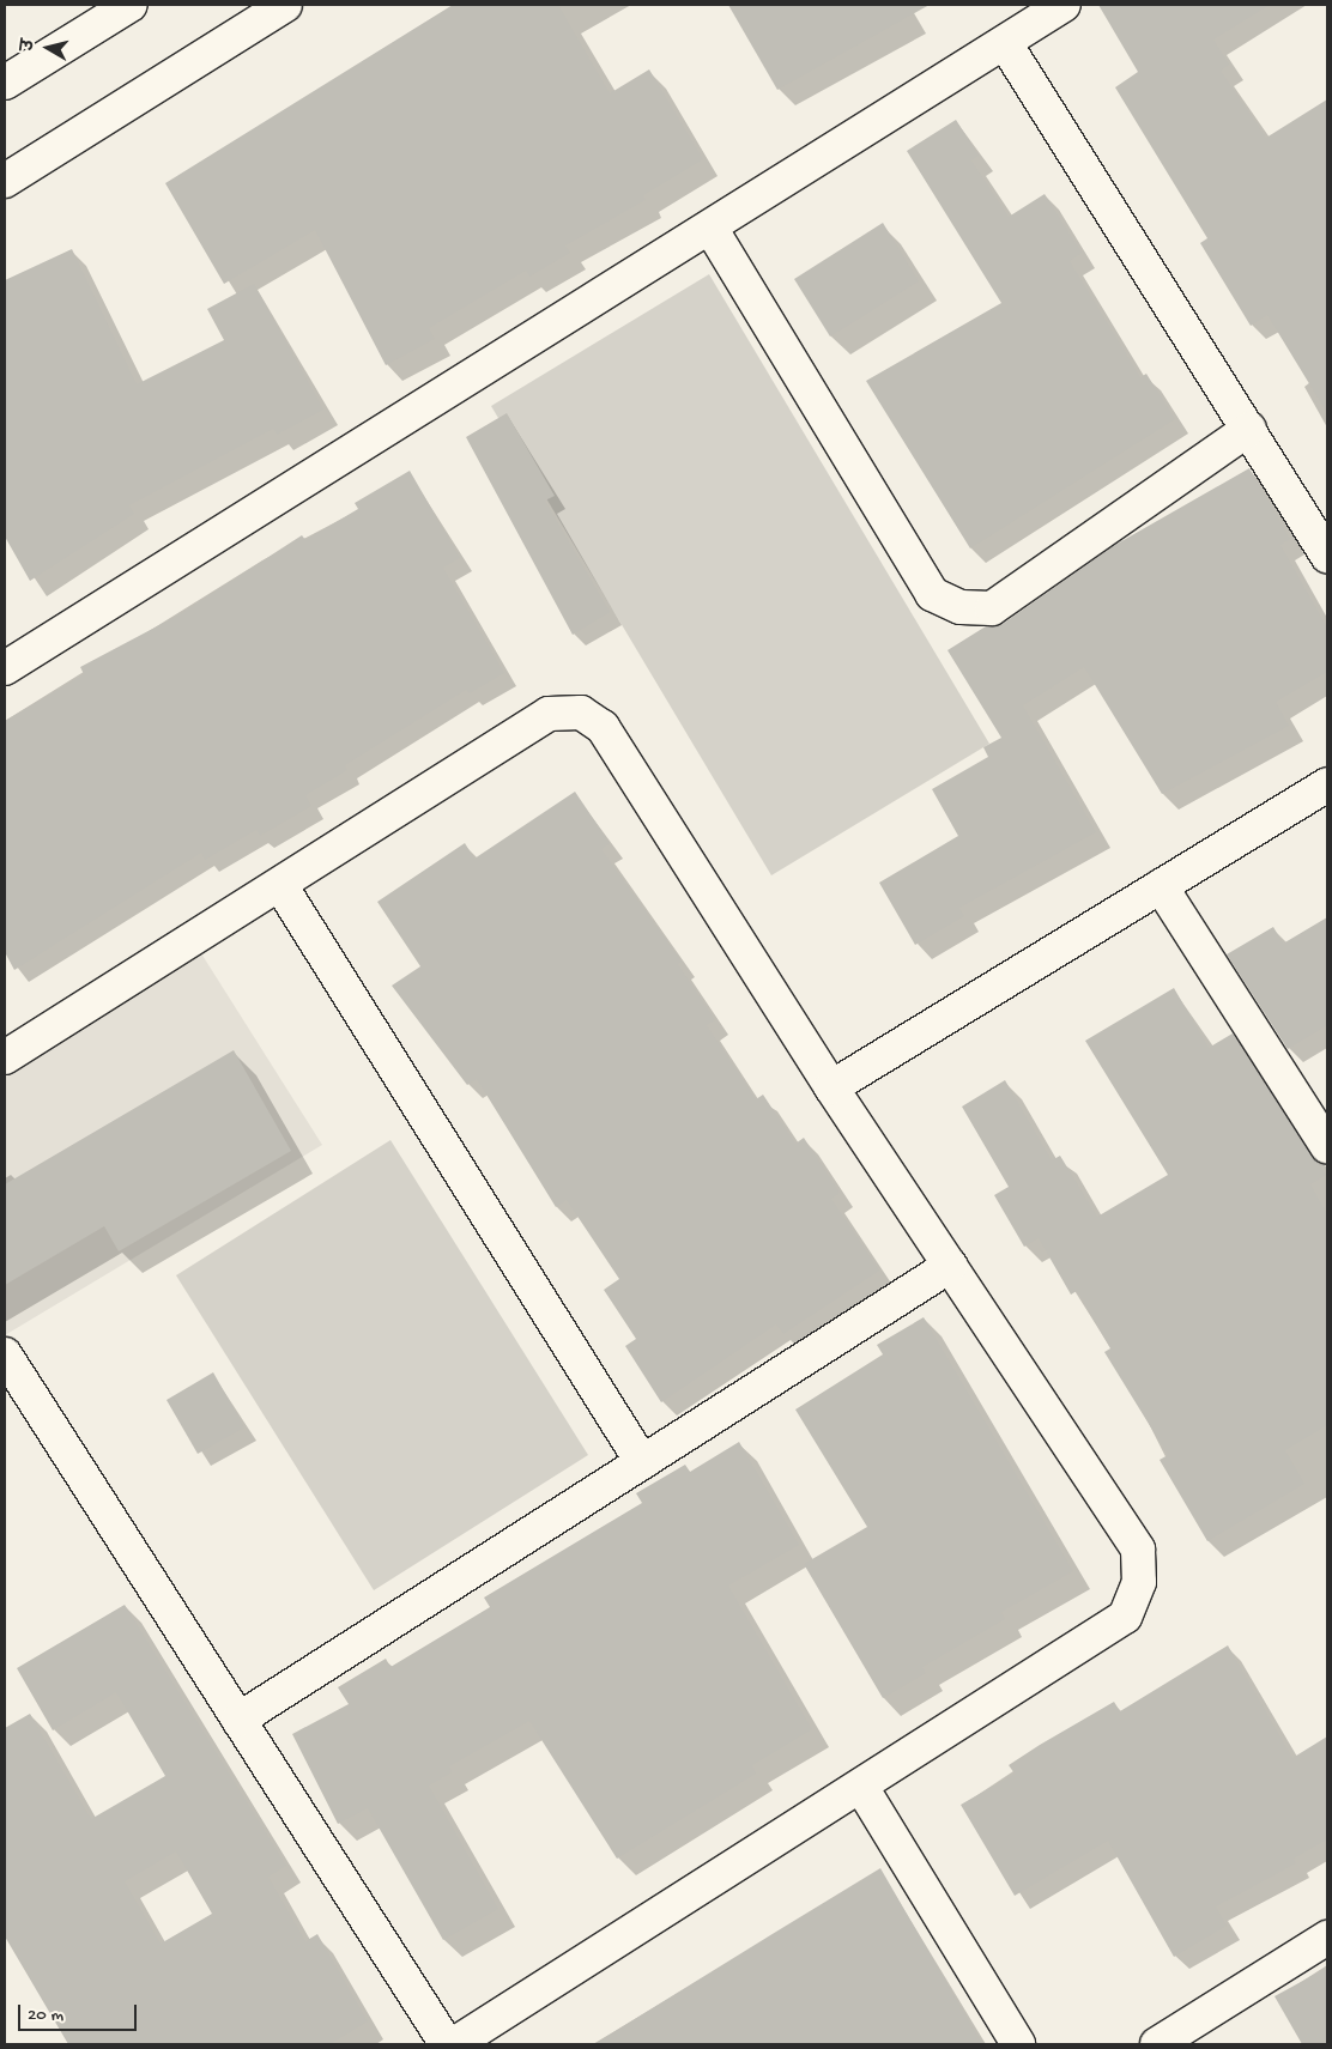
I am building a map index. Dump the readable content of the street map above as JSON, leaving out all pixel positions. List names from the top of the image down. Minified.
{"scale_bar":"20 m","north":"left"}
